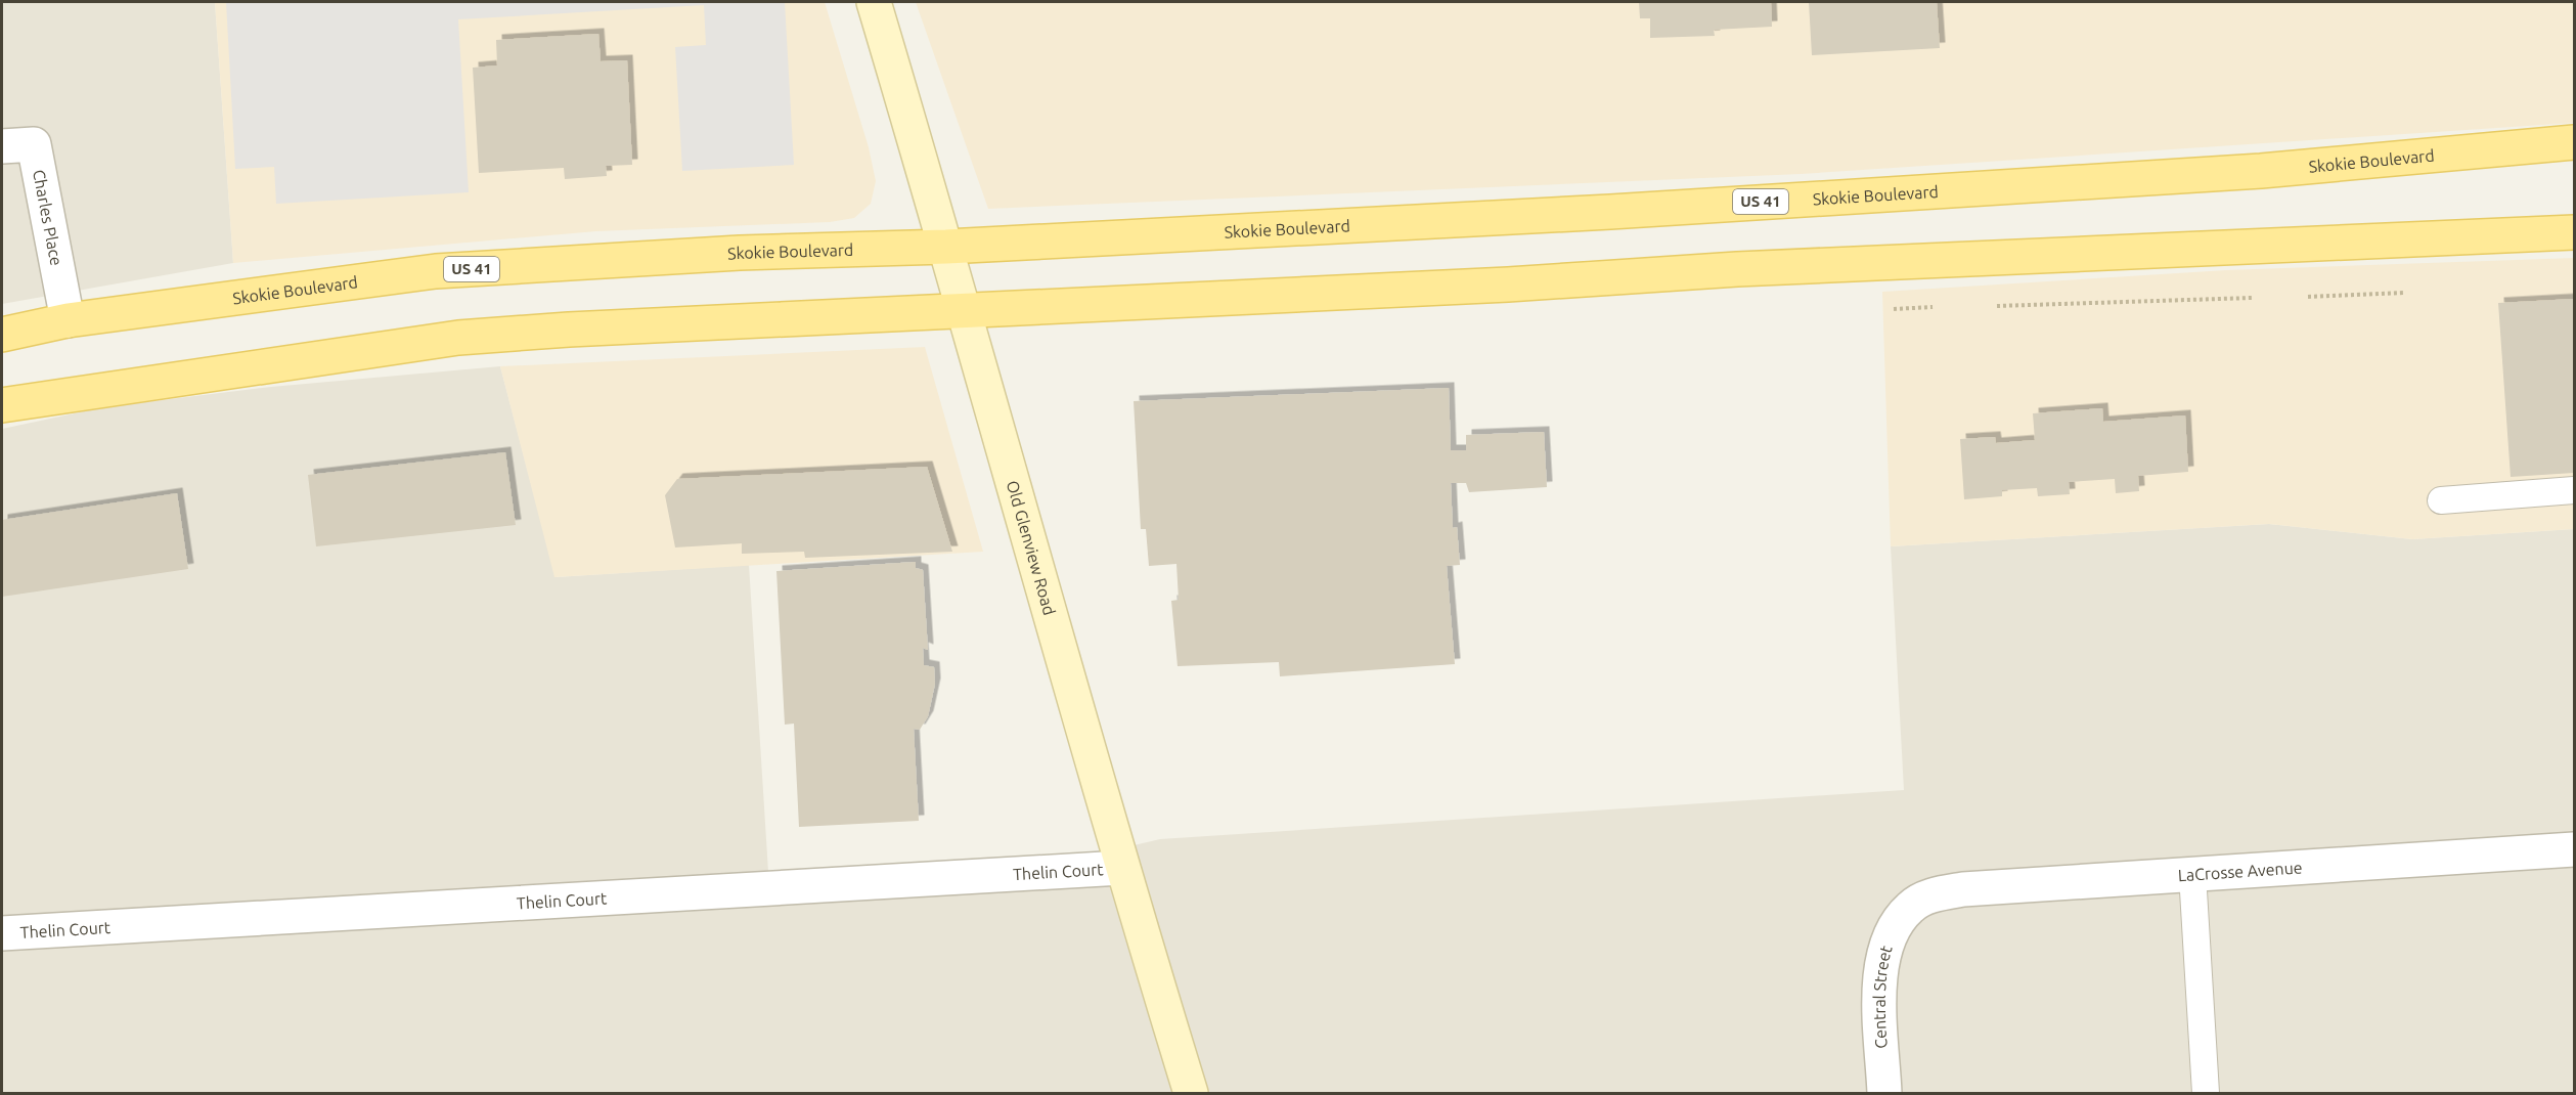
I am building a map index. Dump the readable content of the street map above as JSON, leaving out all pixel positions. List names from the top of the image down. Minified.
{"streets":{"main road":["Skokie Boulevard","US 41"],"street":["Charles Place","Old Glenview Road","Thelin Court","LaCrosse Avenue","Central Street"]},"crossings":[["Skokie Boulevard","Charles Place"],["Skokie Boulevard","Old Glenview Road"],["Old Glenview Road","Thelin Court"],["LaCrosse Avenue","Central Street"]]}
